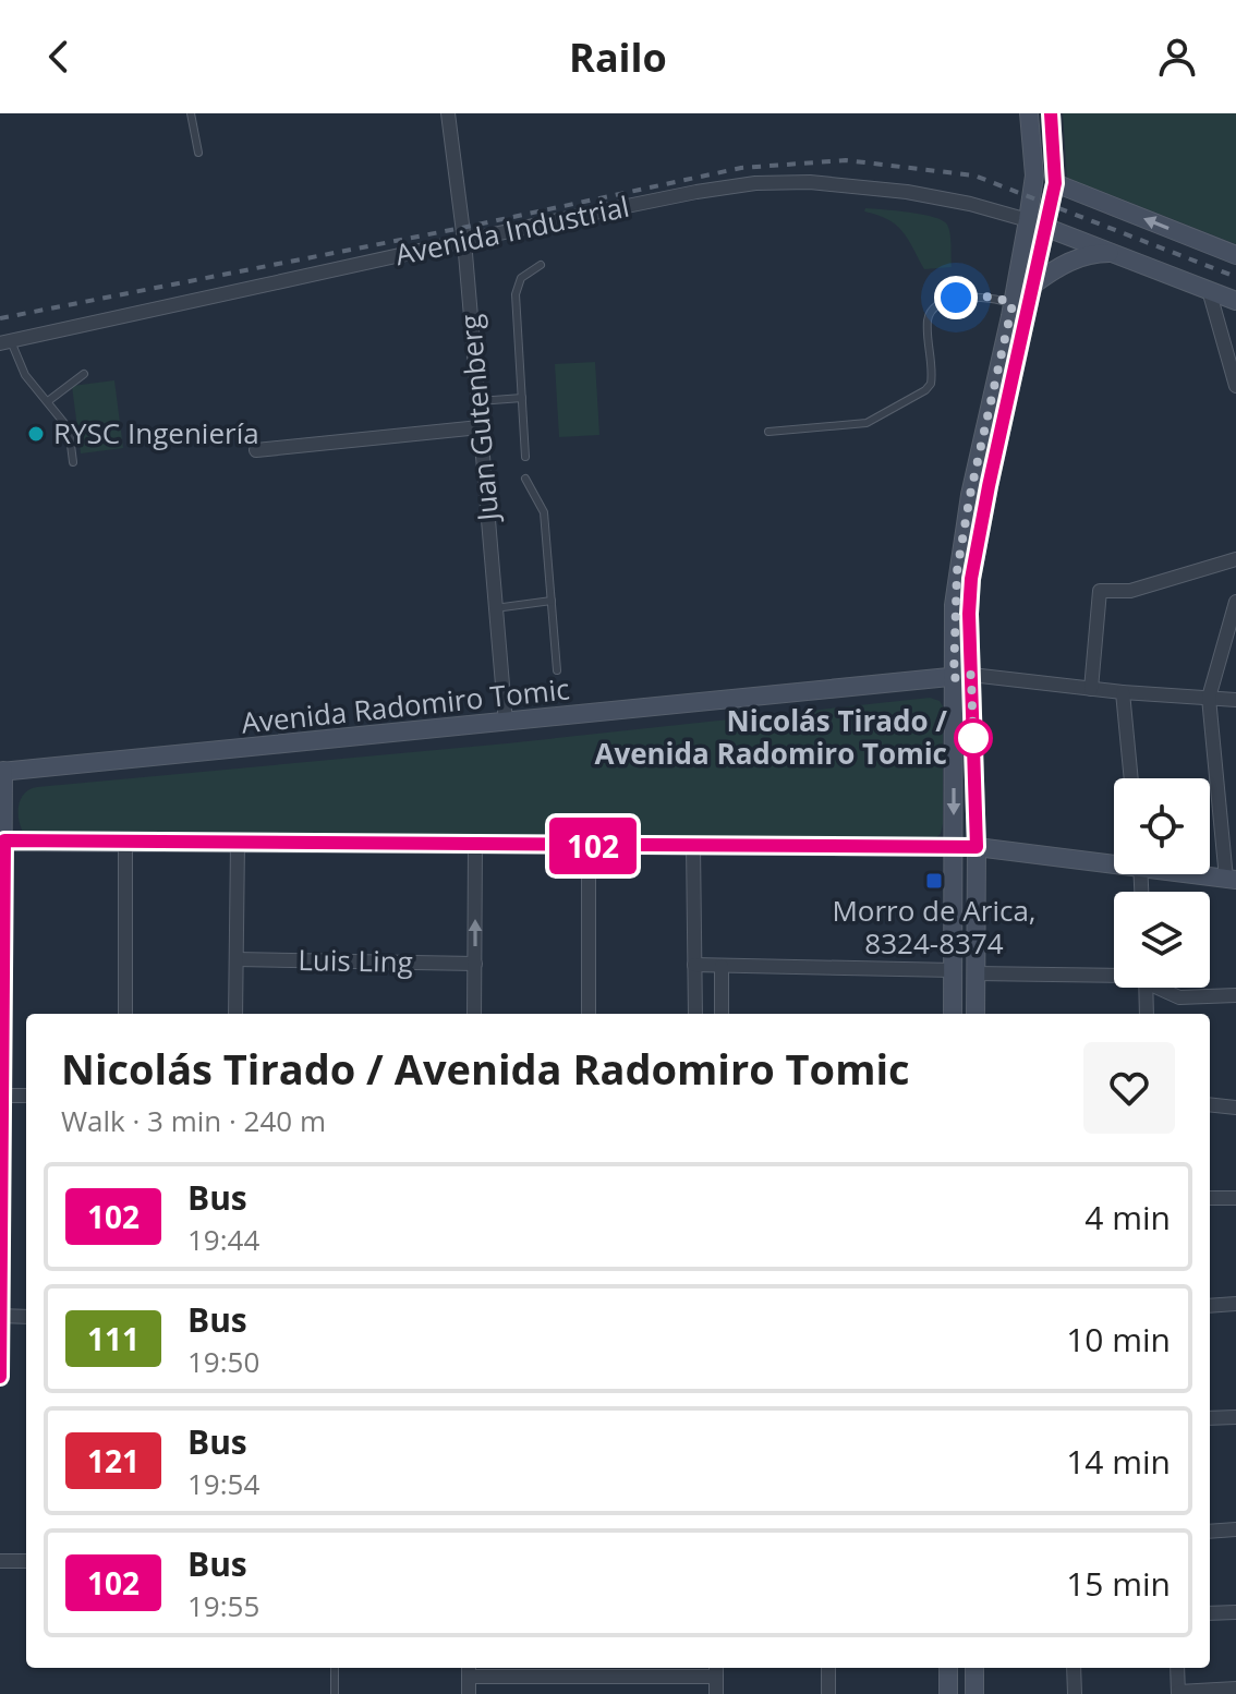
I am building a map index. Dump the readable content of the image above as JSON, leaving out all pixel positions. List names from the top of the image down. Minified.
{"streets":{"main road":["Avenida Radomiro Tomic"],"street":["Avenida Industrial","Juan Gutenberg","Luis Ling"]},"crossings":[["Avenida Industrial","Juan Gutenberg"],["Juan Gutenberg","Avenida Radomiro Tomic"]],"places":{"other":["RYSC Ingeniería","Nicolás Tirado / Avenida Radomiro Tomic"],"transit":["Morro de Arica, 8324-8374"]},"lines":["bus line 102"],"page":{"header":"Railo","on_map":"102","heading":["Nicolás Tirado / Avenida Radomiro Tomic","Walk · 3 min · 240 m"],"list":[{"mark":"102","name":"Bus","note":"19:44","value":"4 min"},{"mark":"111","name":"Bus","note":"19:50","value":"10 min"},{"mark":"121","name":"Bus","note":"19:54","value":"14 min"},{"mark":"102","name":"Bus","note":"19:55","value":"15 min"}]}}
